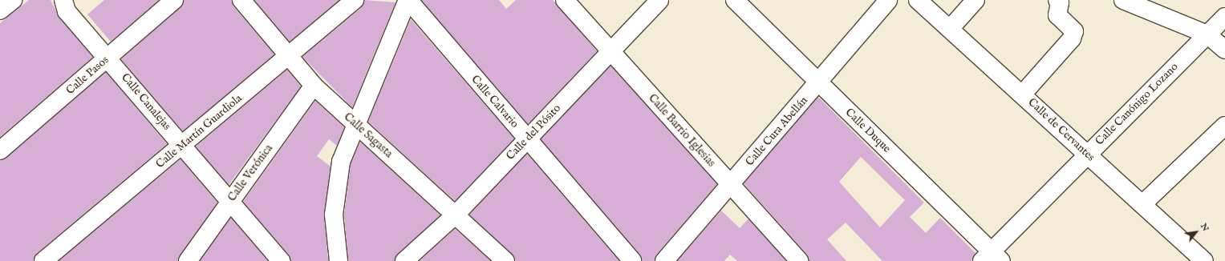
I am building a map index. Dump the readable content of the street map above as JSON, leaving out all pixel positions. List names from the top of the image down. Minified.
{"streets":{"street":["Calle Pasos","Calle Canalejas","Calle Calvario","Calle Canónigo Lozano","Calle de Cervantes","Calle Barrio Iglesias","Calle Duque","Calle Martín Guardiola","Calle Cura Abellán","Calle del Pósito","Calle Sagasta","Calle Verónica"]},"crossings":[["Calle Pasos","Calle Canalejas"],["Calle Canalejas","Calle Martín Guardiola"],["Calle Canalejas","Calle Verónica"],["Calle Calvario","Calle del Pósito"],["Calle Canónigo Lozano","Calle de Cervantes"],["Calle Canónigo Lozano","Calle Duque"],["Calle Barrio Iglesias","Calle Cura Abellán"],["Calle Barrio Iglesias","Calle del Pósito"],["Calle Duque","Calle Cura Abellán"],["Calle Martín Guardiola","Calle Sagasta"],["Calle del Pósito","Calle Sagasta"],["Calle Sagasta","Calle Verónica"]],"north":"top right"}
